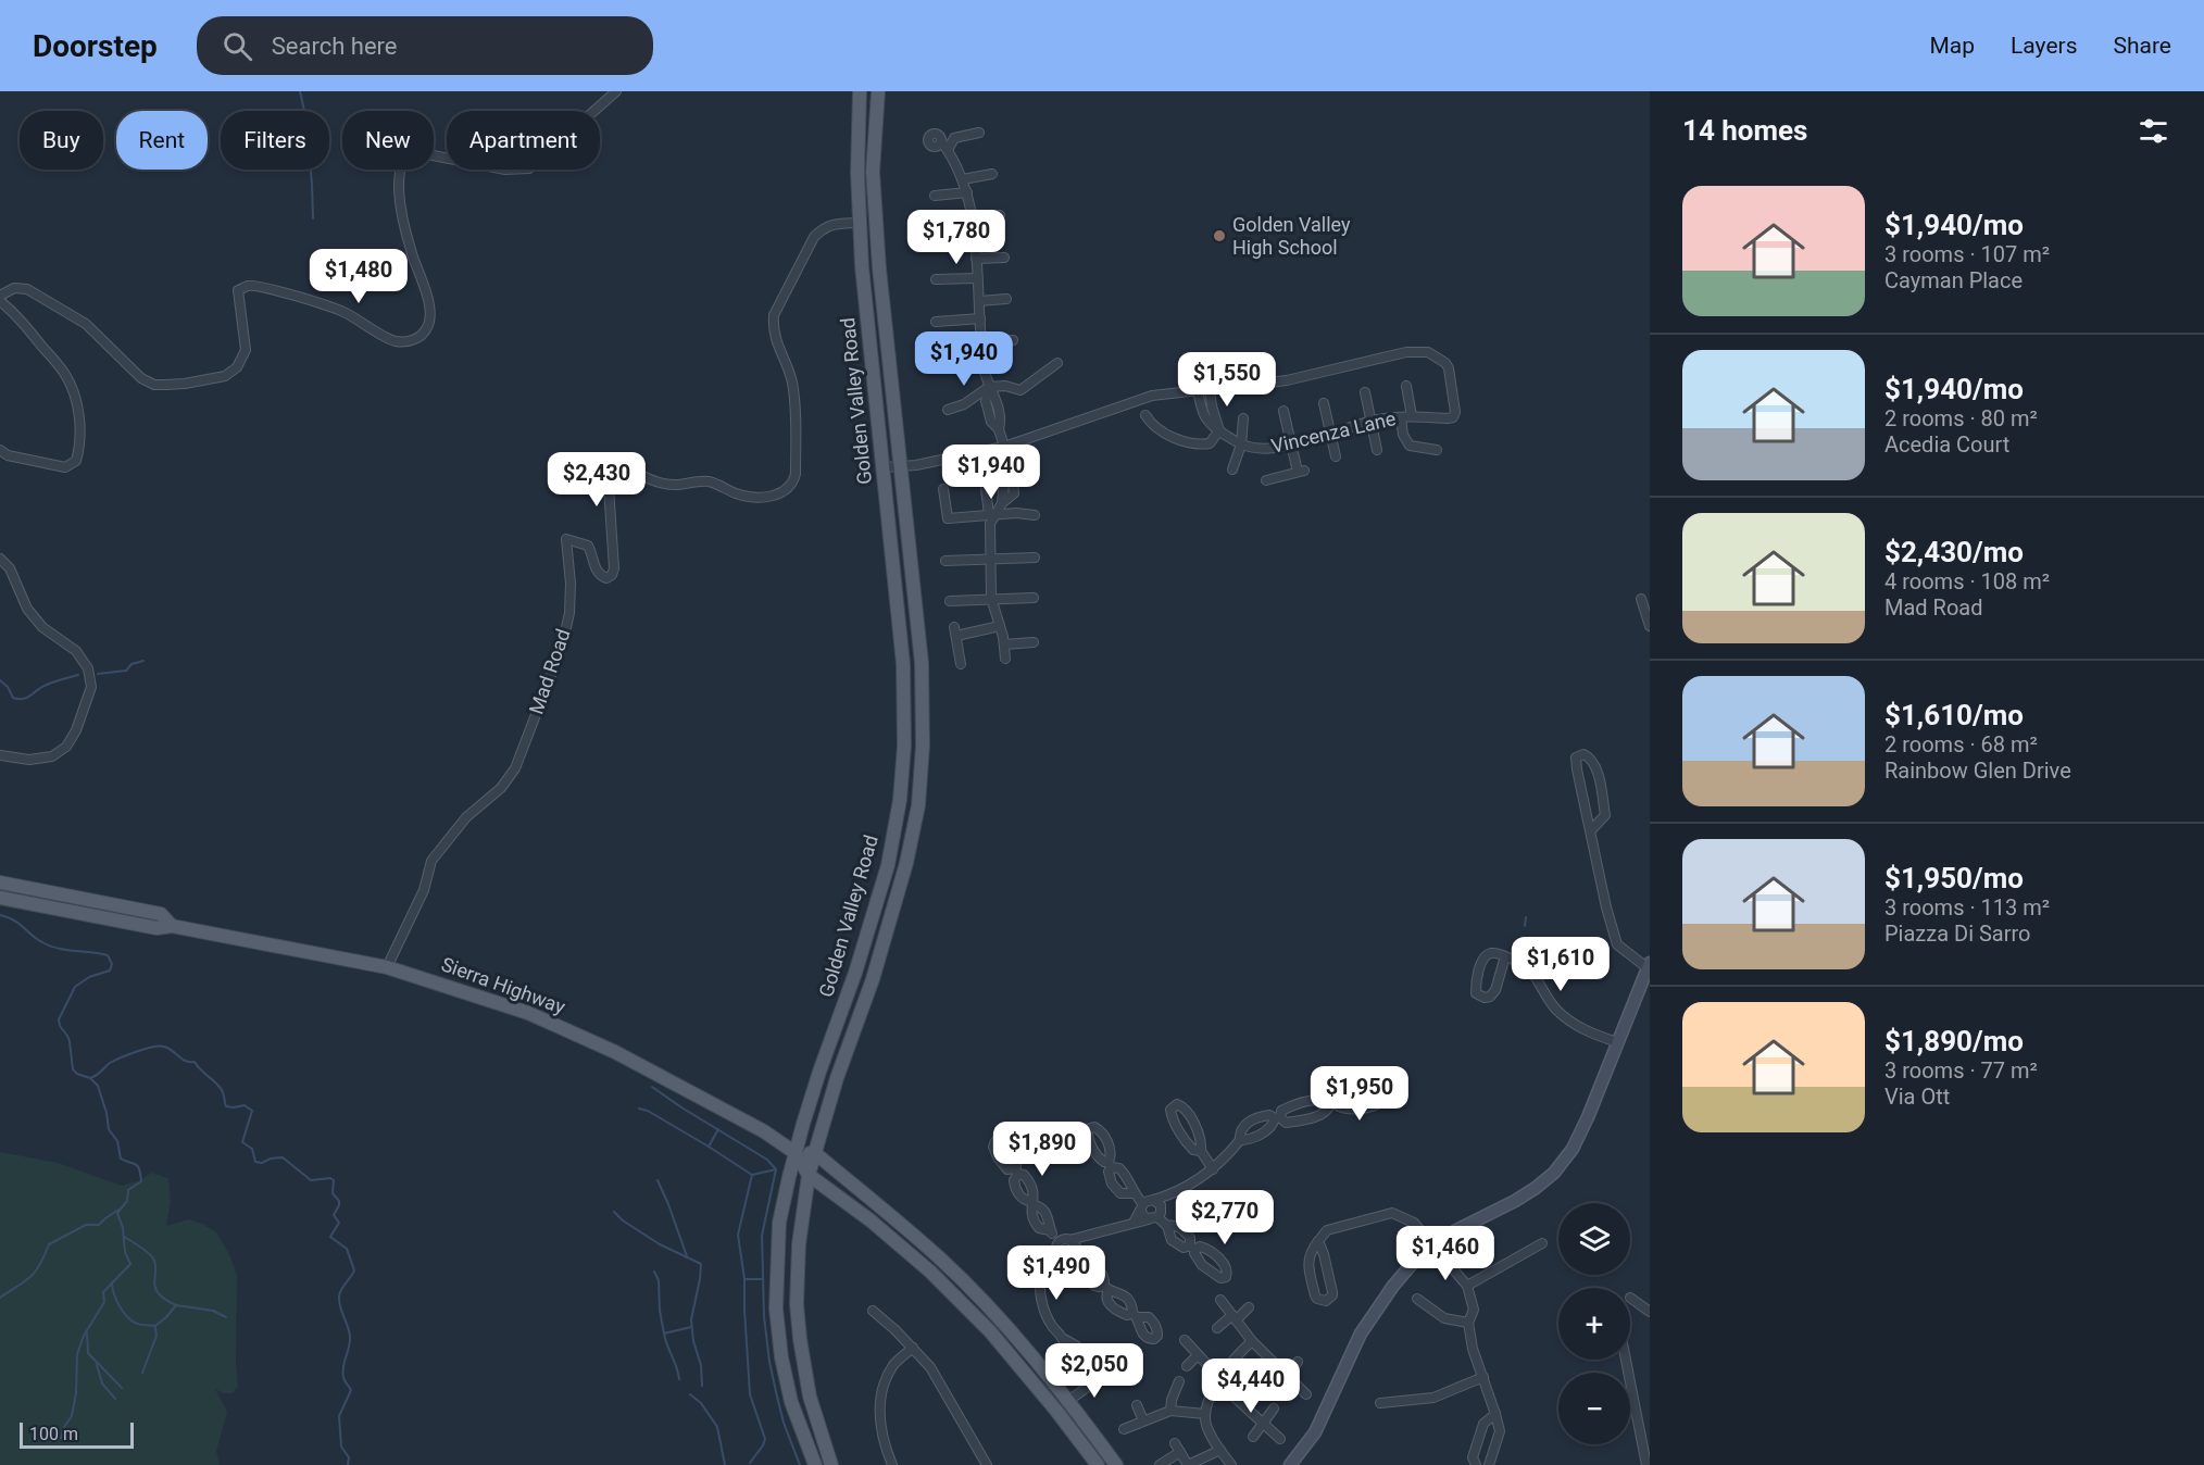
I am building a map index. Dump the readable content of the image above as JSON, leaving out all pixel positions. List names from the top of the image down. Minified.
{"streets":{"main road":["Golden Valley Road","Sierra Highway"],"street":["Vincenza Lane","Mad Road"]},"crossings":[["Golden Valley Road","Mad Road"],["Golden Valley Road","Sierra Highway"],["Mad Road","Sierra Highway"]],"places":["Golden Valley High School"],"scale_bar":"100 m","page":{"header":"Doorstep","search":"Search here","nav":["Map","Layers","Share"],"heading":"14 homes","chip":["Buy","Rent","Filters","New","Apartment"],"list":[{"name":"$1,940/mo","note":"3 rooms · 107 m² · Cayman Place"},{"name":"$1,940/mo","note":"2 rooms · 80 m² · Acedia Court"},{"name":"$2,430/mo","note":"4 rooms · 108 m² · Mad Road"},{"name":"$1,610/mo","note":"2 rooms · 68 m² · Rainbow Glen Drive"},{"name":"$1,950/mo","note":"3 rooms · 113 m² · Piazza Di Sarro"},{"name":"$1,890/mo","note":"3 rooms · 77 m² · Via Ott"}],"price":["$1,780","$1,480","$1,940","$1,550","$1,940","$2,430","$1,610","$1,950","$1,890","$2,770","$1,460","$1,490","$2,050","$4,440"],"map_buttons":["+","−"],"scale":"100 m"}}
